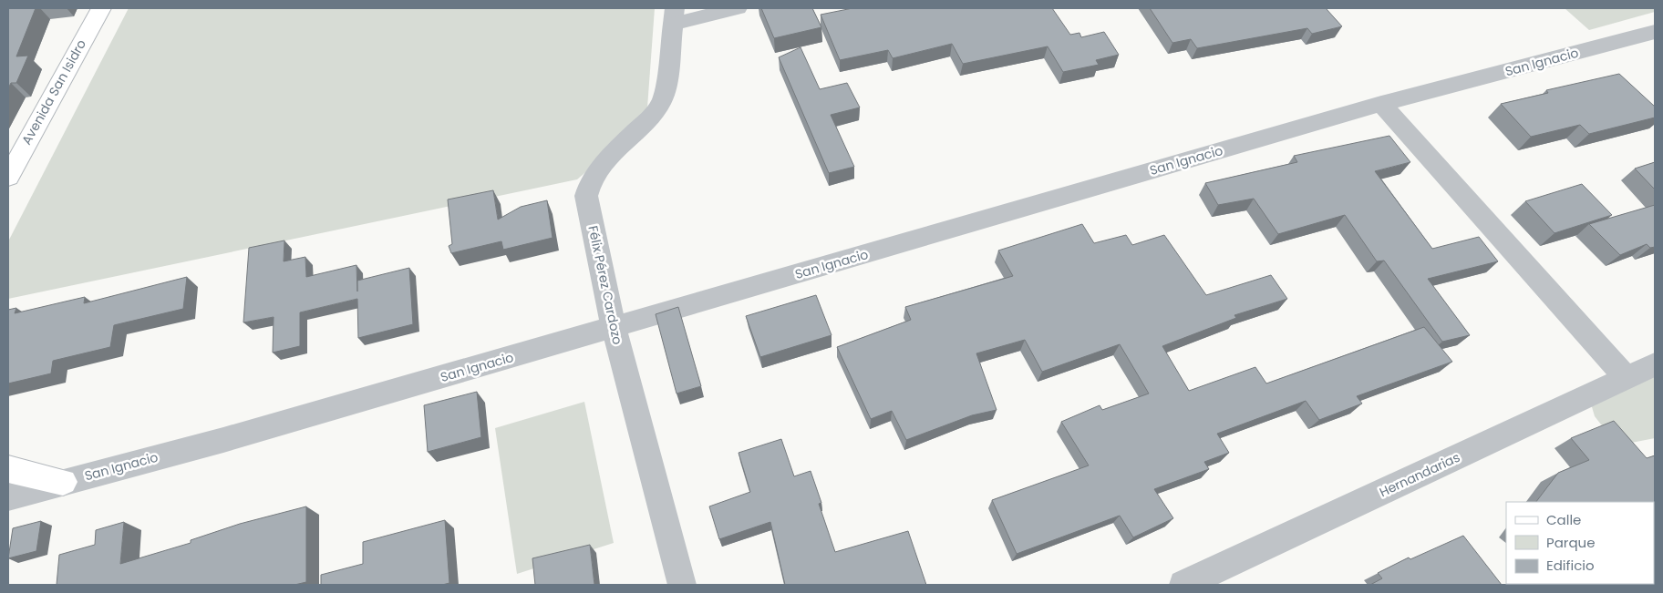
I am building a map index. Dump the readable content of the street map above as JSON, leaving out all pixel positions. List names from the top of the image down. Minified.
{"streets":{"main road":["Avenida San Isidro"],"street":["San Ignacio","Félix Pérez Cardozo","Hernandarias"]},"crossings":[["San Ignacio","Félix Pérez Cardozo"]],"legend":["Calle","Parque","Edificio"]}
